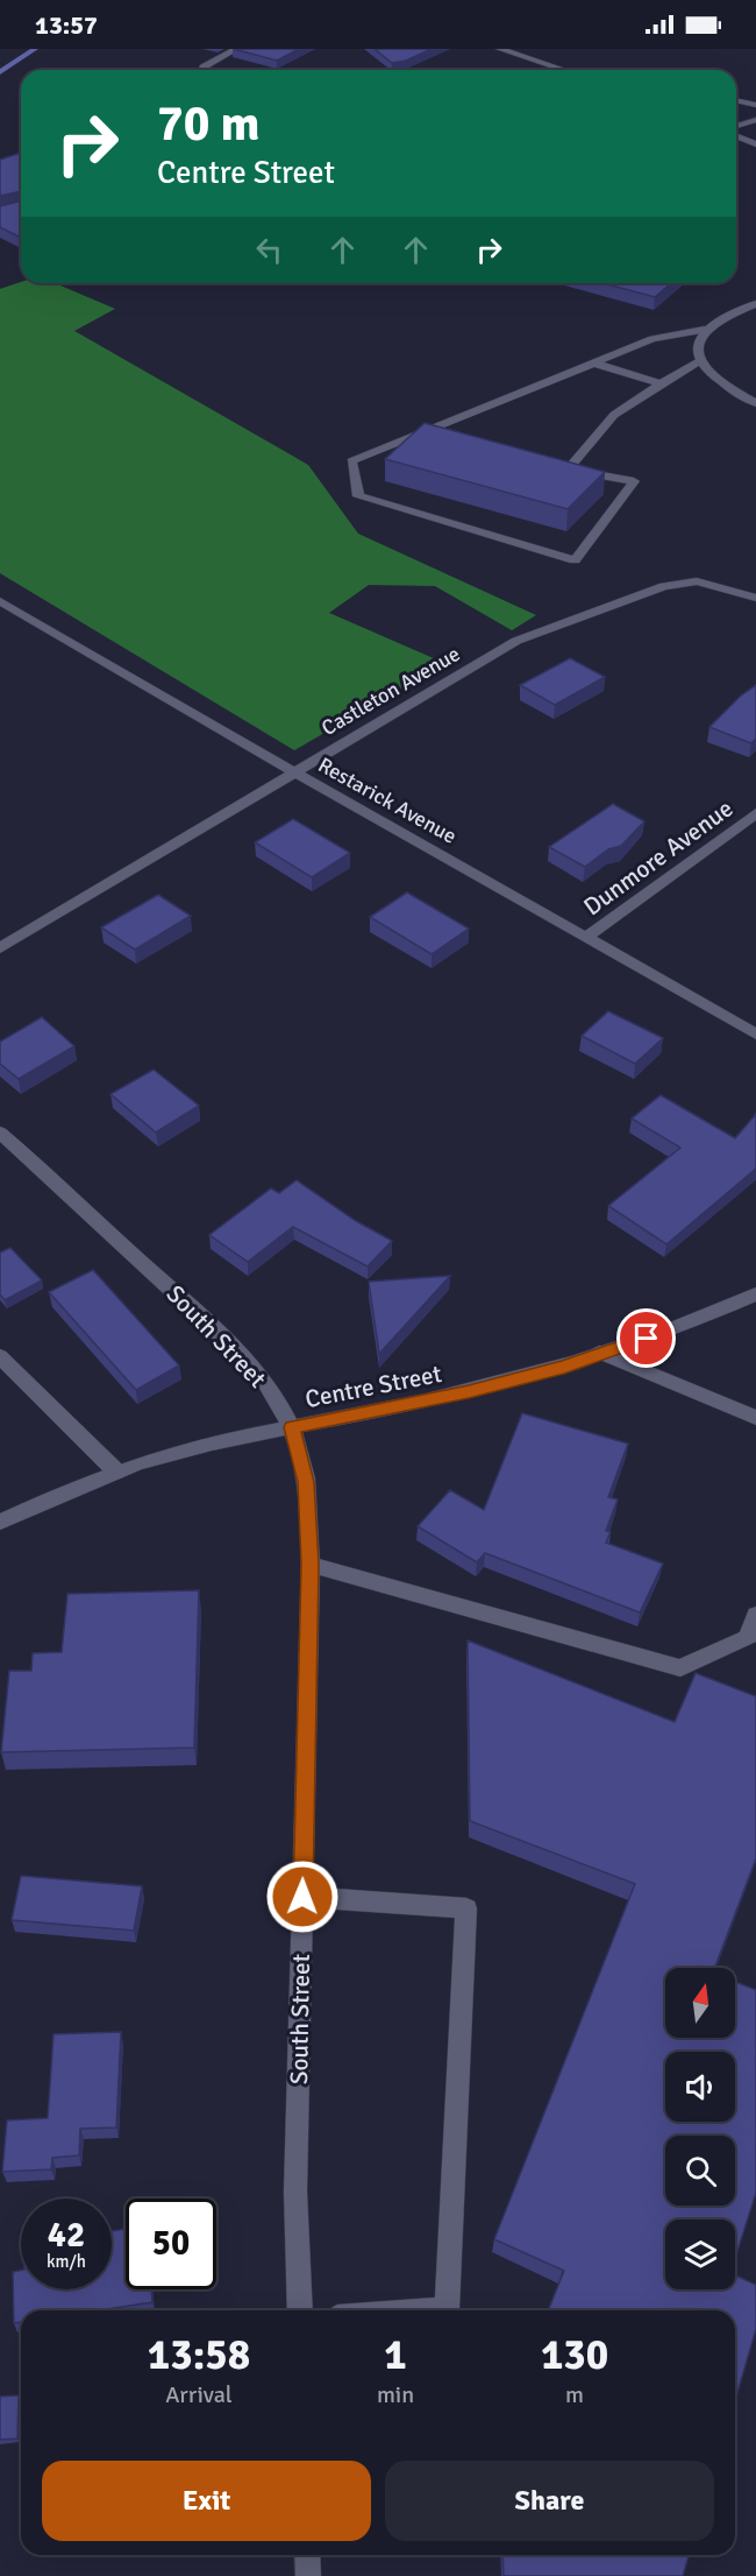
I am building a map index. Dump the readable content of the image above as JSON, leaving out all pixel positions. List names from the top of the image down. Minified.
{"streets":{"street":["Castleton Avenue","Restarick Avenue","Dunmore Avenue","South Street","Centre Street"]},"crossings":[["Castleton Avenue","Restarick Avenue"],["Restarick Avenue","Dunmore Avenue"],["South Street","Centre Street"]],"north":"top","page":{"status":"13:57","turn":["70 m","Centre Street"],"speed":"42 km/h","limit":"50","eta":["13:58","Arrival","1","min","130","m"],"buttons":["Exit","Share"]}}
